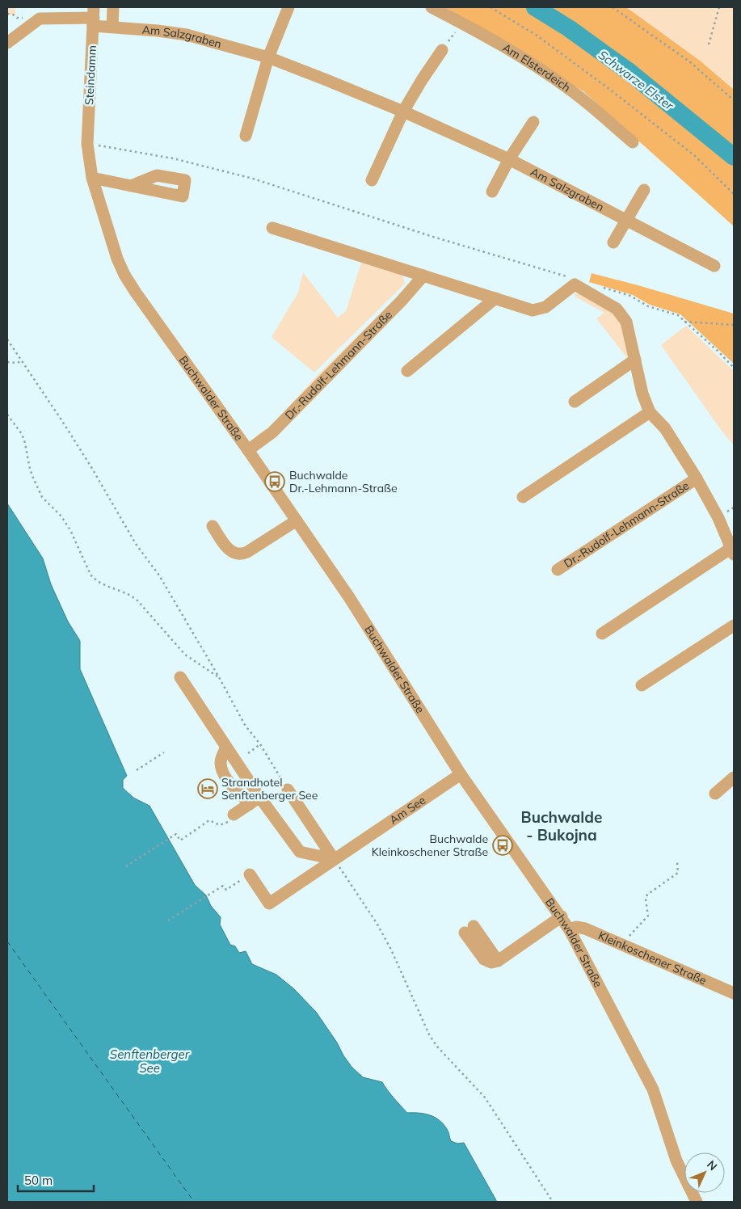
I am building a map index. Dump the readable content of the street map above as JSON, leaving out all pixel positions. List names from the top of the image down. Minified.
{"streets":{"street":["Am Salzgraben","Am Elsterdeich","Steindamm","Dr.-Rudolf-Lehmann-Straße","Buchwalder Straße","Am See","Kleinkoschener Straße"]},"crossings":[["Am Salzgraben","Steindamm"],["Steindamm","Buchwalder Straße"],["Dr.-Rudolf-Lehmann-Straße","Buchwalder Straße"],["Buchwalder Straße","Am See"],["Buchwalder Straße","Kleinkoschener Straße"]],"districts":["Buchwalde - Bukojna"],"water":["Schwarze Elster","Senftenberger See"],"places":{"bus stop":["Buchwalde Dr.-Lehmann-Straße","Buchwalde Kleinkoschener Straße"],"hotel":["Strandhotel Senftenberger See"]},"scale_bar":"50 m","north":"top right"}
